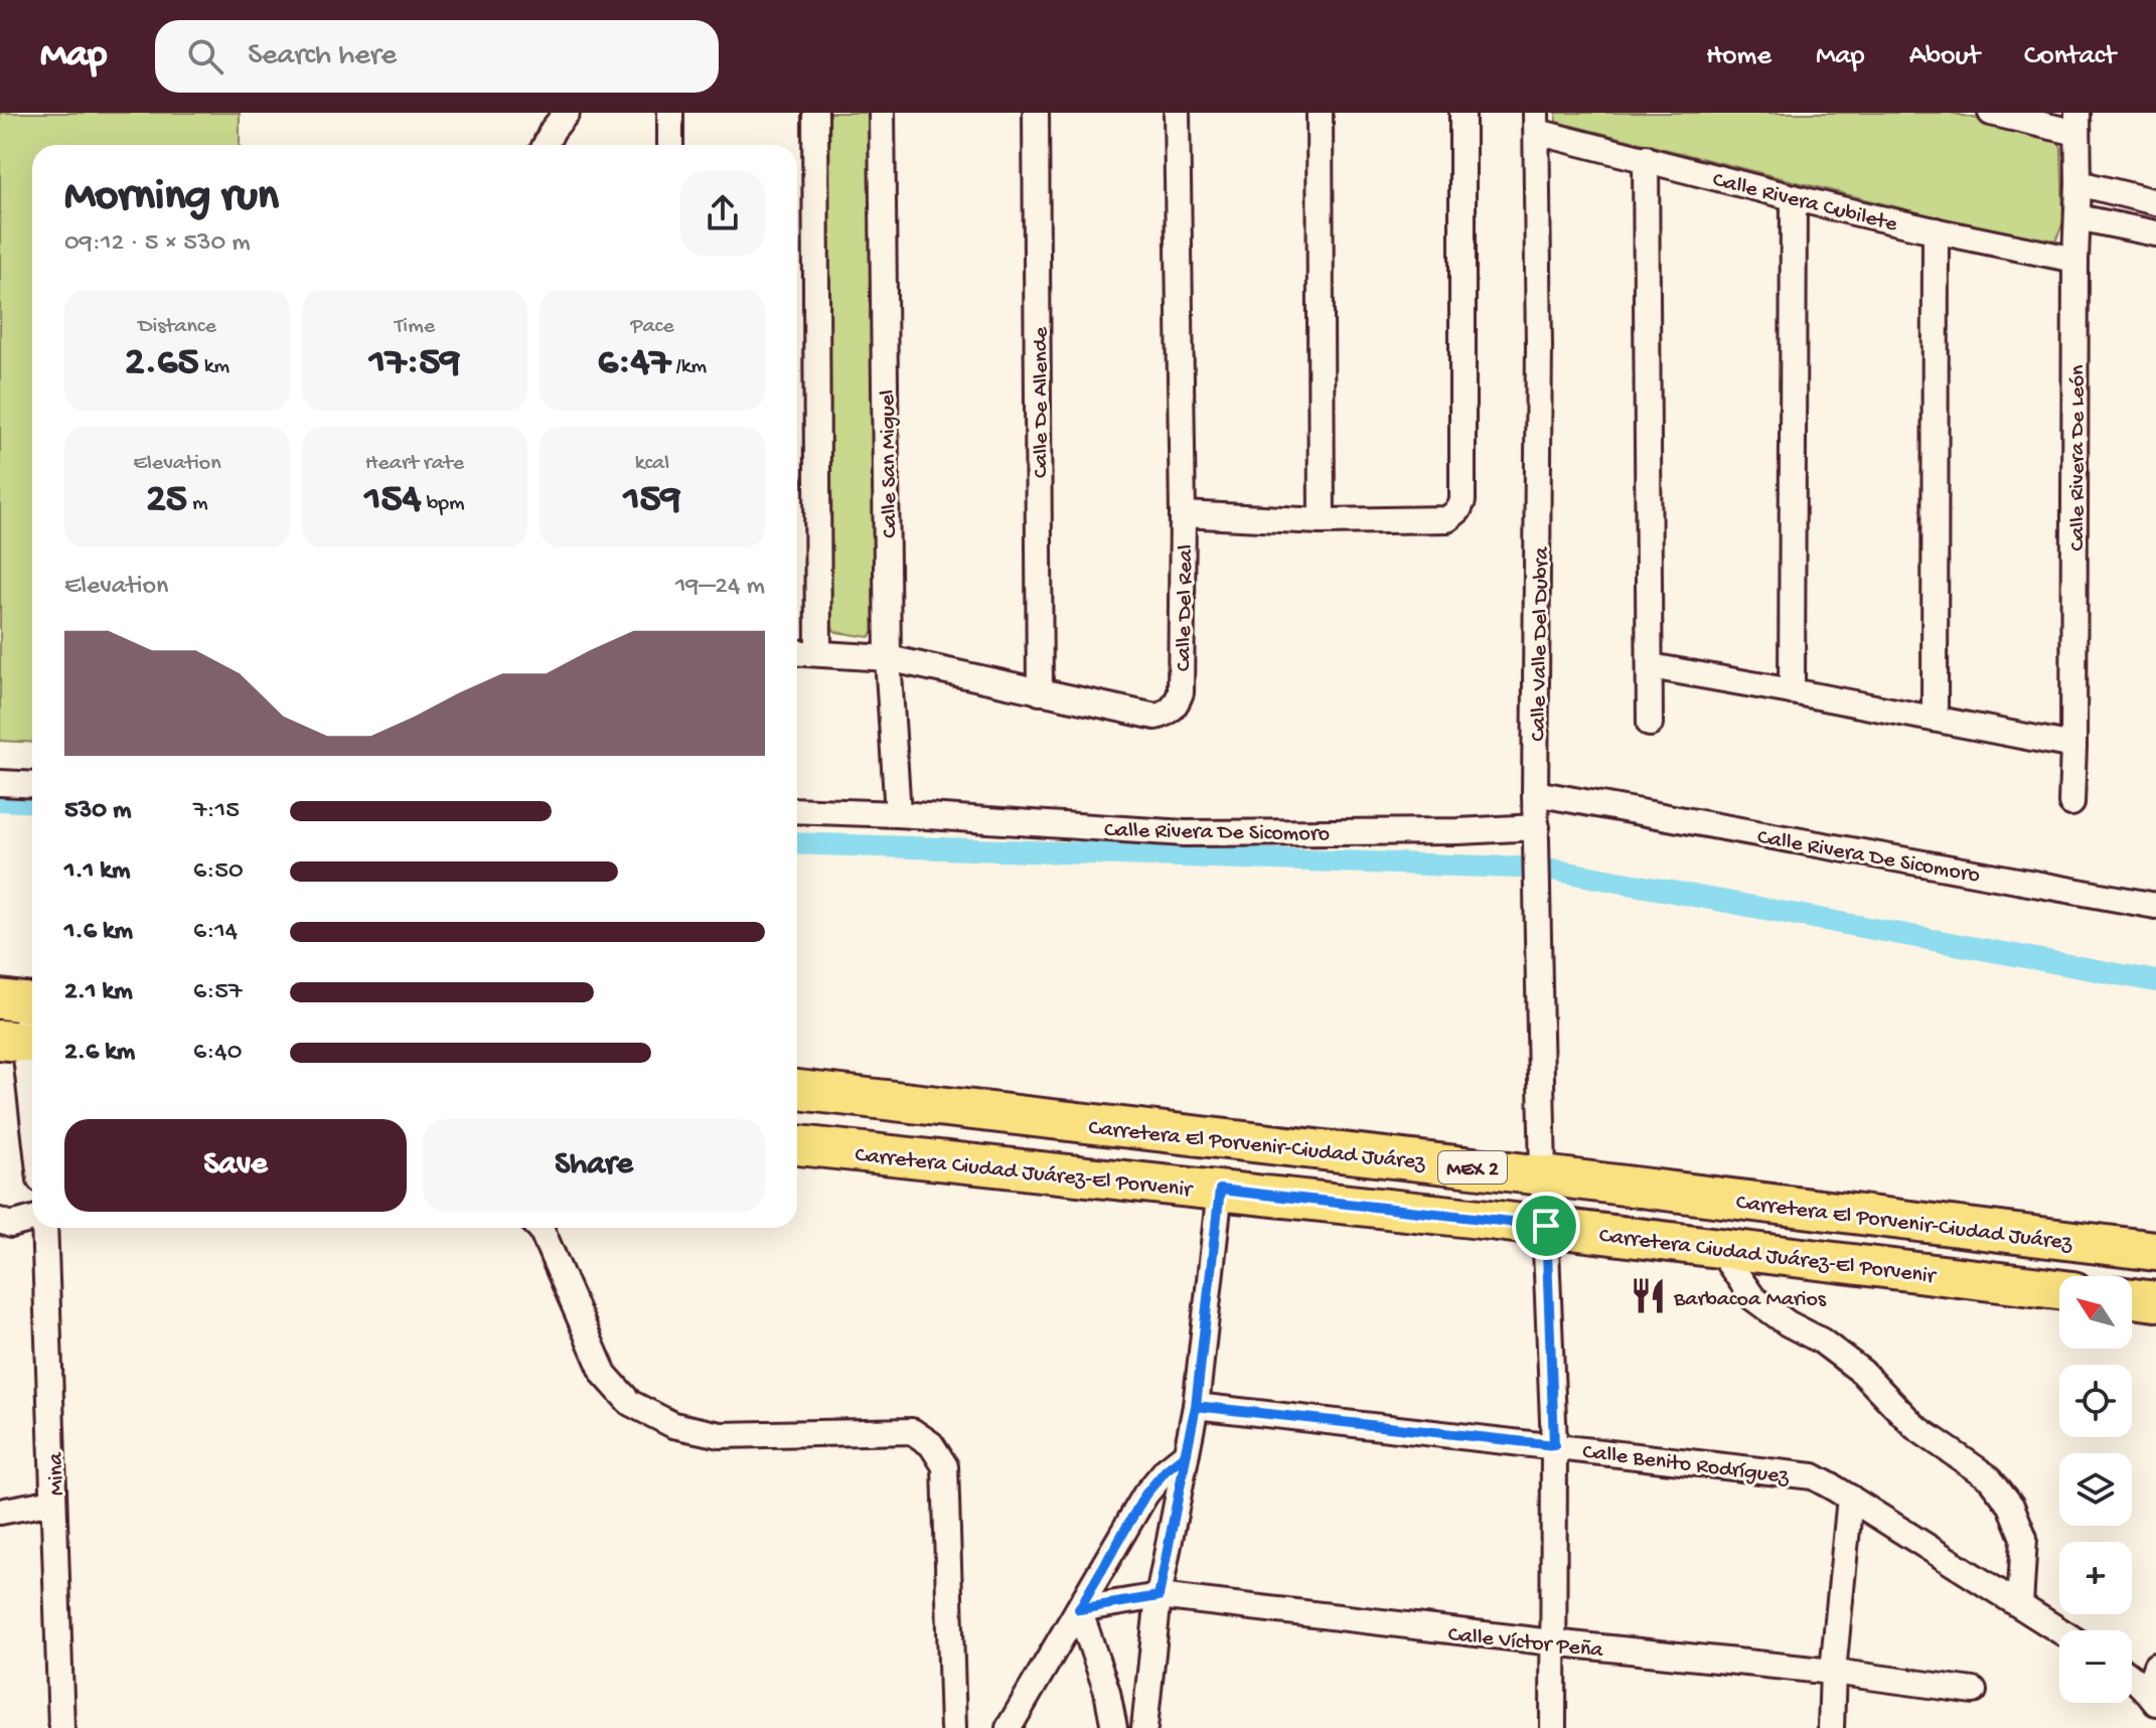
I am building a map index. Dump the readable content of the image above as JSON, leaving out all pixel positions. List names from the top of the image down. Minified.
{"streets":{"main road":["Carretera El Porvenir-Ciudad Juárez","MEX 2","Carretera Ciudad Juárez-El Porvenir"],"street":["Calle Rivera Cubilete","Calle De Allende","Calle Rivera De León","Calle San Miguel","Calle Del Real","Calle Valle Del Dubra","Calle Rivera De Sicomoro","Calle Benito Rodríguez","Mina","Calle Víctor Peña"]},"crossings":[["Calle Rivera Cubilete","Calle Rivera De León"],["Calle Rivera Cubilete","Calle Valle Del Dubra"],["Calle De Allende","Calle Del Real"],["Calle San Miguel","Calle Del Real"],["Calle San Miguel","Calle Rivera De Sicomoro"],["Calle Valle Del Dubra","Calle Rivera De Sicomoro"],["Calle Valle Del Dubra","Carretera El Porvenir-Ciudad Juárez"],["Calle Valle Del Dubra","Carretera Ciudad Juárez-El Porvenir"],["Calle Valle Del Dubra","Calle Benito Rodríguez"],["Calle Valle Del Dubra","Calle Víctor Peña"]],"places":{"restaurant":["Barbacoa Marios"]},"north":"top left","page":{"header":"Map","search":"Search here","nav":["Home","Map","About","Contact"],"heading":["Morning run","09:12 · 5 × 530 m"],"stats":[["Distance","2.65 km"],["Time","17:59"],["Pace","6:47 /km"],["Elevation","25 m"],["Heart rate","154 bpm"],["kcal","159"]],"chart":["Elevation","19–24 m"],"list":[{"name":"530 m","note":"7:15"},{"name":"1.1 km","note":"6:50"},{"name":"1.6 km","note":"6:14"},{"name":"2.1 km","note":"6:57"},{"name":"2.6 km","note":"6:40"}],"buttons":["Save","Share"],"map_buttons":["+","−"]}}
